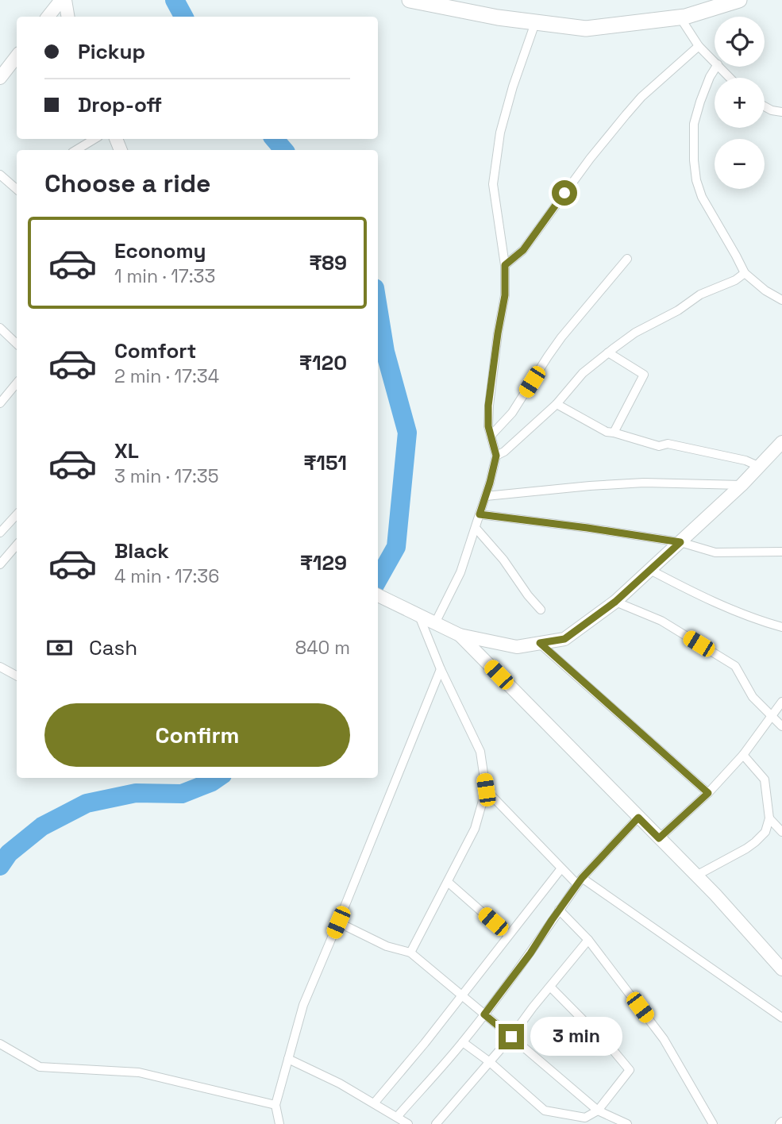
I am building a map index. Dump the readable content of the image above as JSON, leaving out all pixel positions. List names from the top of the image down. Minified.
{"page":{"map_buttons":["+","−"],"banner":["Pickup","Drop-off"],"heading":"Choose a ride","list":[{"name":"Economy","note":"1 min · 17:33","value":"₹89"},{"name":"Comfort","note":"2 min · 17:34","value":"₹120"},{"name":"XL","note":"3 min · 17:35","value":"₹151"},{"name":"Black","note":"4 min · 17:36","value":"₹129"}],"pay":["Cash","840 m"],"buttons":"Confirm","bubble":"3 min"}}
